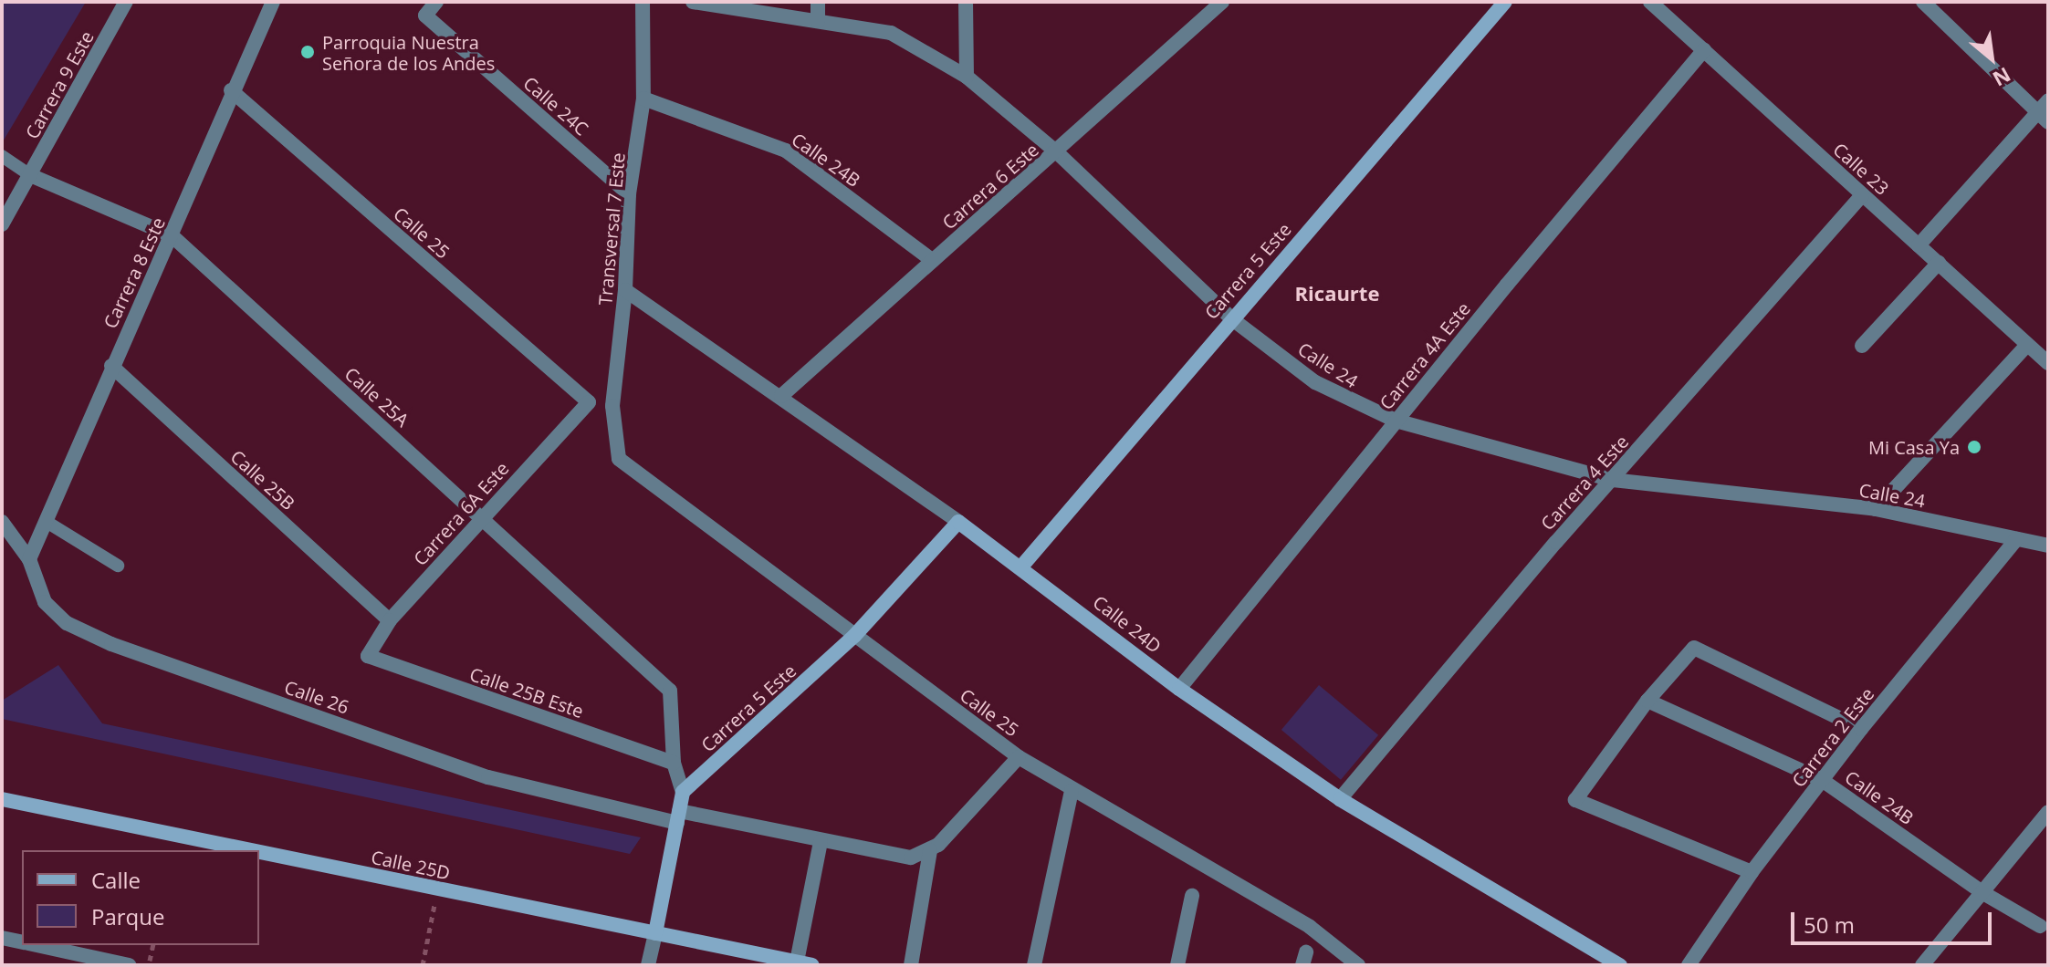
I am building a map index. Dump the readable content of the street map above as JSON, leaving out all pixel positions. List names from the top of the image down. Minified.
{"streets":{"street":["Carrera 9 Este","Calle 24C","Calle 24B","Calle 23","Carrera 6 Este","Transversal 7 Este","Calle 25","Carrera 5 Este","Carrera 8 Este","Carrera 4A Este","Calle 24","Calle 25A","Calle 25B","Carrera 4 Este","Carrera 6A Este","Calle 24D","Calle 25B Este","Calle 26","Carrera 2 Este","Calle 25D"]},"crossings":[["Carrera 9 Este","Calle 25A"],["Calle 24C","Transversal 7 Este"],["Calle 24B","Carrera 6 Este"],["Calle 24B","Transversal 7 Este"],["Calle 24B","Carrera 2 Este"],["Calle 23","Carrera 4A Este"],["Calle 23","Carrera 4 Este"],["Carrera 6 Este","Calle 24"],["Carrera 6 Este","Calle 24D"],["Transversal 7 Este","Calle 25"],["Transversal 7 Este","Calle 24D"],["Calle 25","Carrera 5 Este"],["Calle 25","Carrera 8 Este"],["Calle 25","Carrera 6A Este"],["Carrera 5 Este","Calle 24"],["Carrera 5 Este","Calle 24D"],["Carrera 8 Este","Calle 25A"],["Carrera 8 Este","Calle 25B"],["Carrera 8 Este","Calle 26"],["Carrera 4A Este","Calle 24"],["Carrera 4A Este","Calle 24D"],["Calle 24","Carrera 4 Este"],["Calle 24","Carrera 2 Este"],["Calle 25A","Carrera 6A Este"],["Calle 25A","Calle 25B Este"],["Calle 25B","Carrera 6A Este"],["Carrera 4 Este","Calle 24D"],["Carrera 6A Este","Calle 25B Este"]],"districts":["Ricaurte"],"places":["Parroquia Nuestra Señora de los Andes","Mi Casa Ya"],"legend":["Calle","Parque"],"scale_bar":"50 m","north":"bottom right"}
